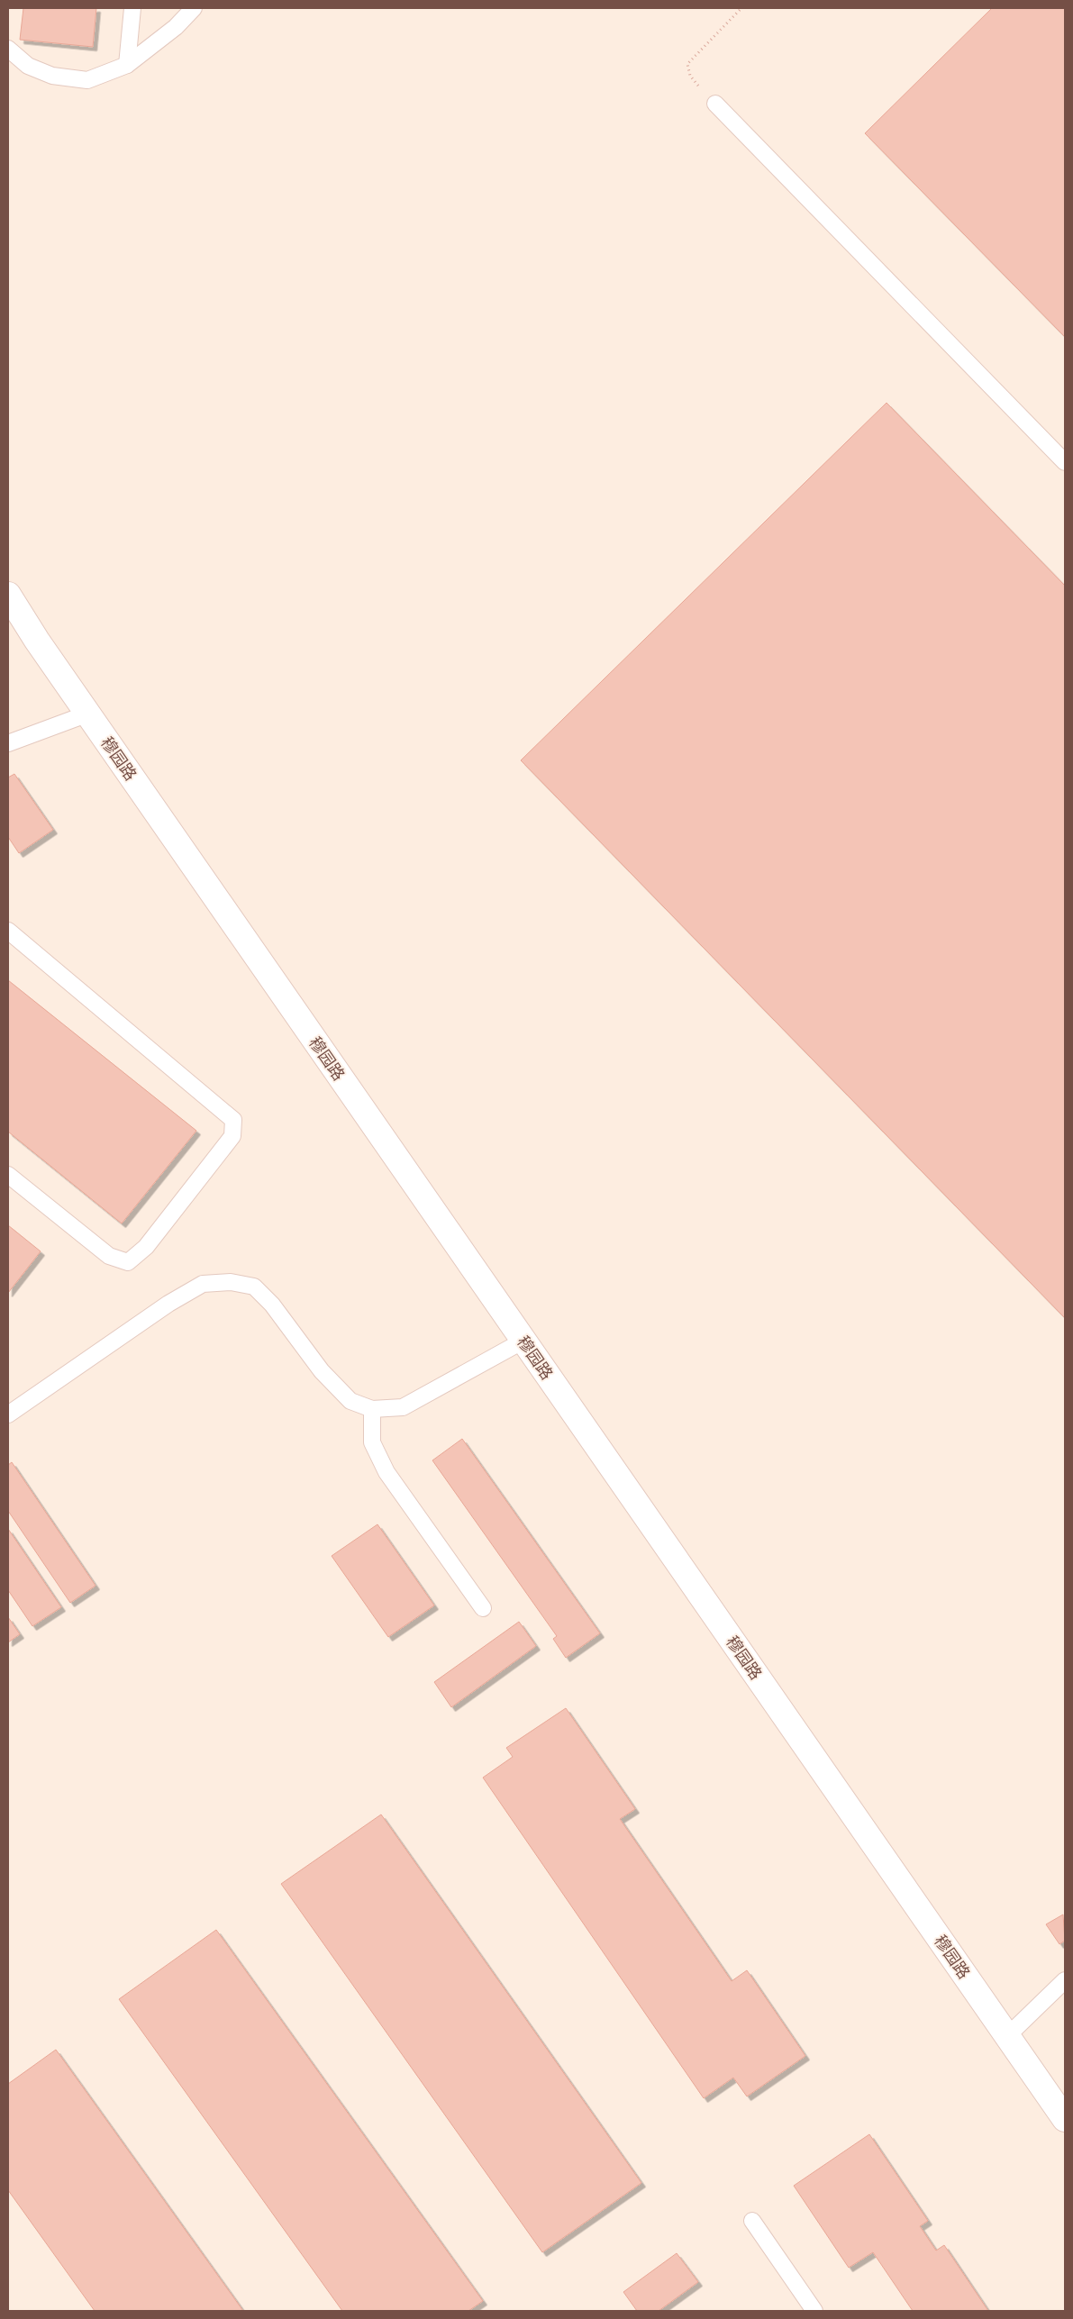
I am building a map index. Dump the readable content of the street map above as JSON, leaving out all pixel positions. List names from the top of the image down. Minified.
{"streets":{"street":["穆园路"]}}
